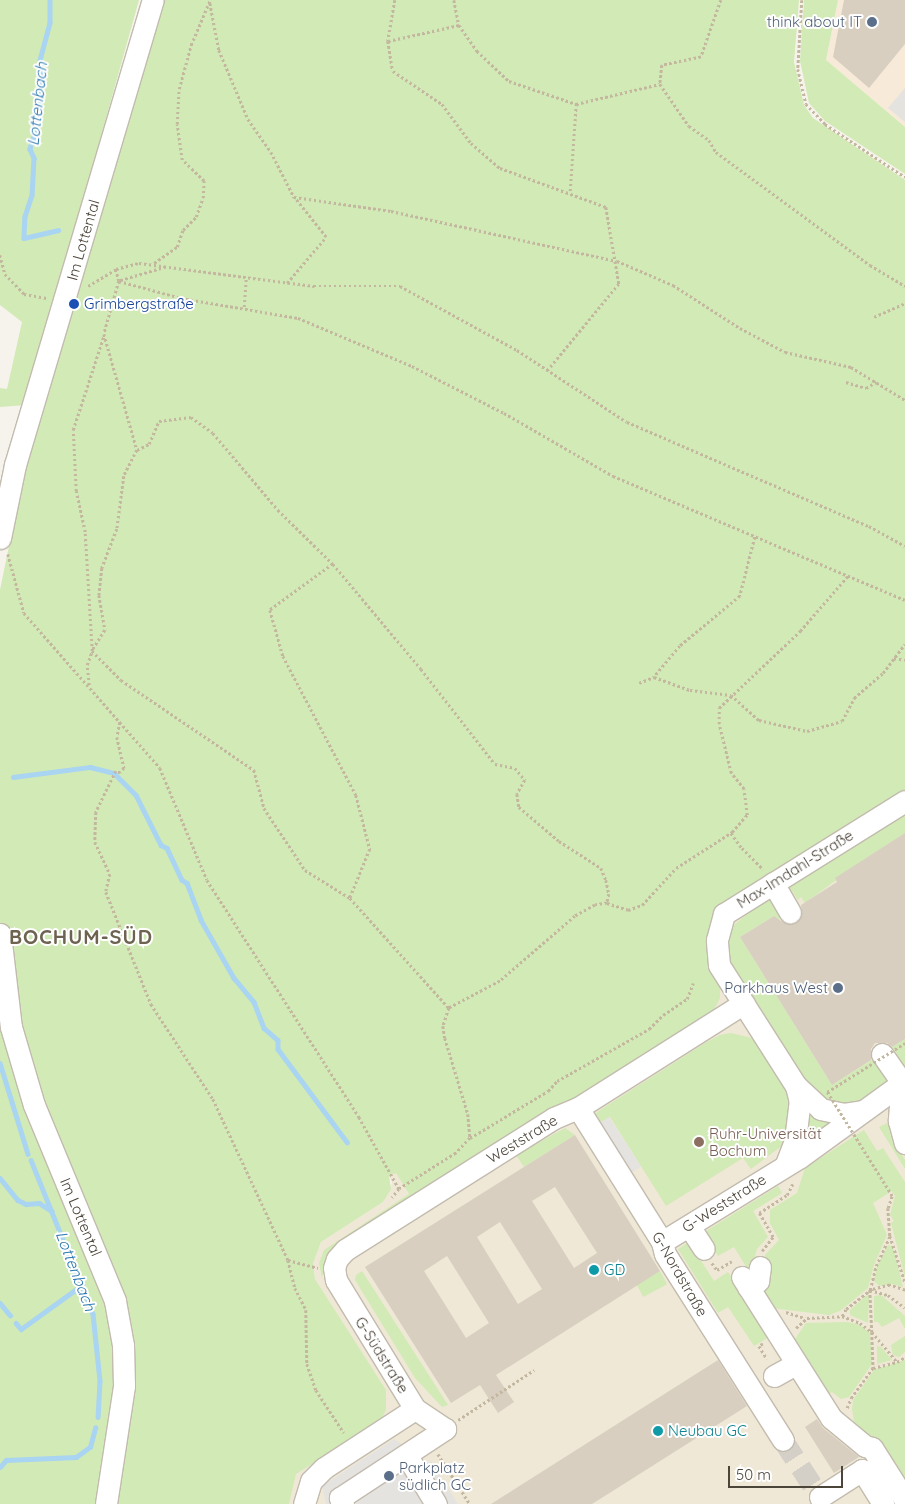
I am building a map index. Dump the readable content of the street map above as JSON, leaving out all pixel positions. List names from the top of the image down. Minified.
{"streets":{"street":["Im Lottental","Max-Imdahl-Straße","Weststraße","G-Weststraße","G-Nordstraße","G-Südstraße"]},"crossings":[["Max-Imdahl-Straße","Weststraße"],["Max-Imdahl-Straße","G-Weststraße"],["Weststraße","G-Nordstraße"],["Weststraße","G-Südstraße"],["G-Weststraße","G-Nordstraße"]],"districts":["BOCHUM-SÜD"],"water":["Lottenbach"],"places":["think about IT","Grimbergstraße","Parkhaus West","Ruhr-Universität Bochum","GD","Neubau GC","Parkplatz südlich GC"],"scale_bar":"50 m"}
